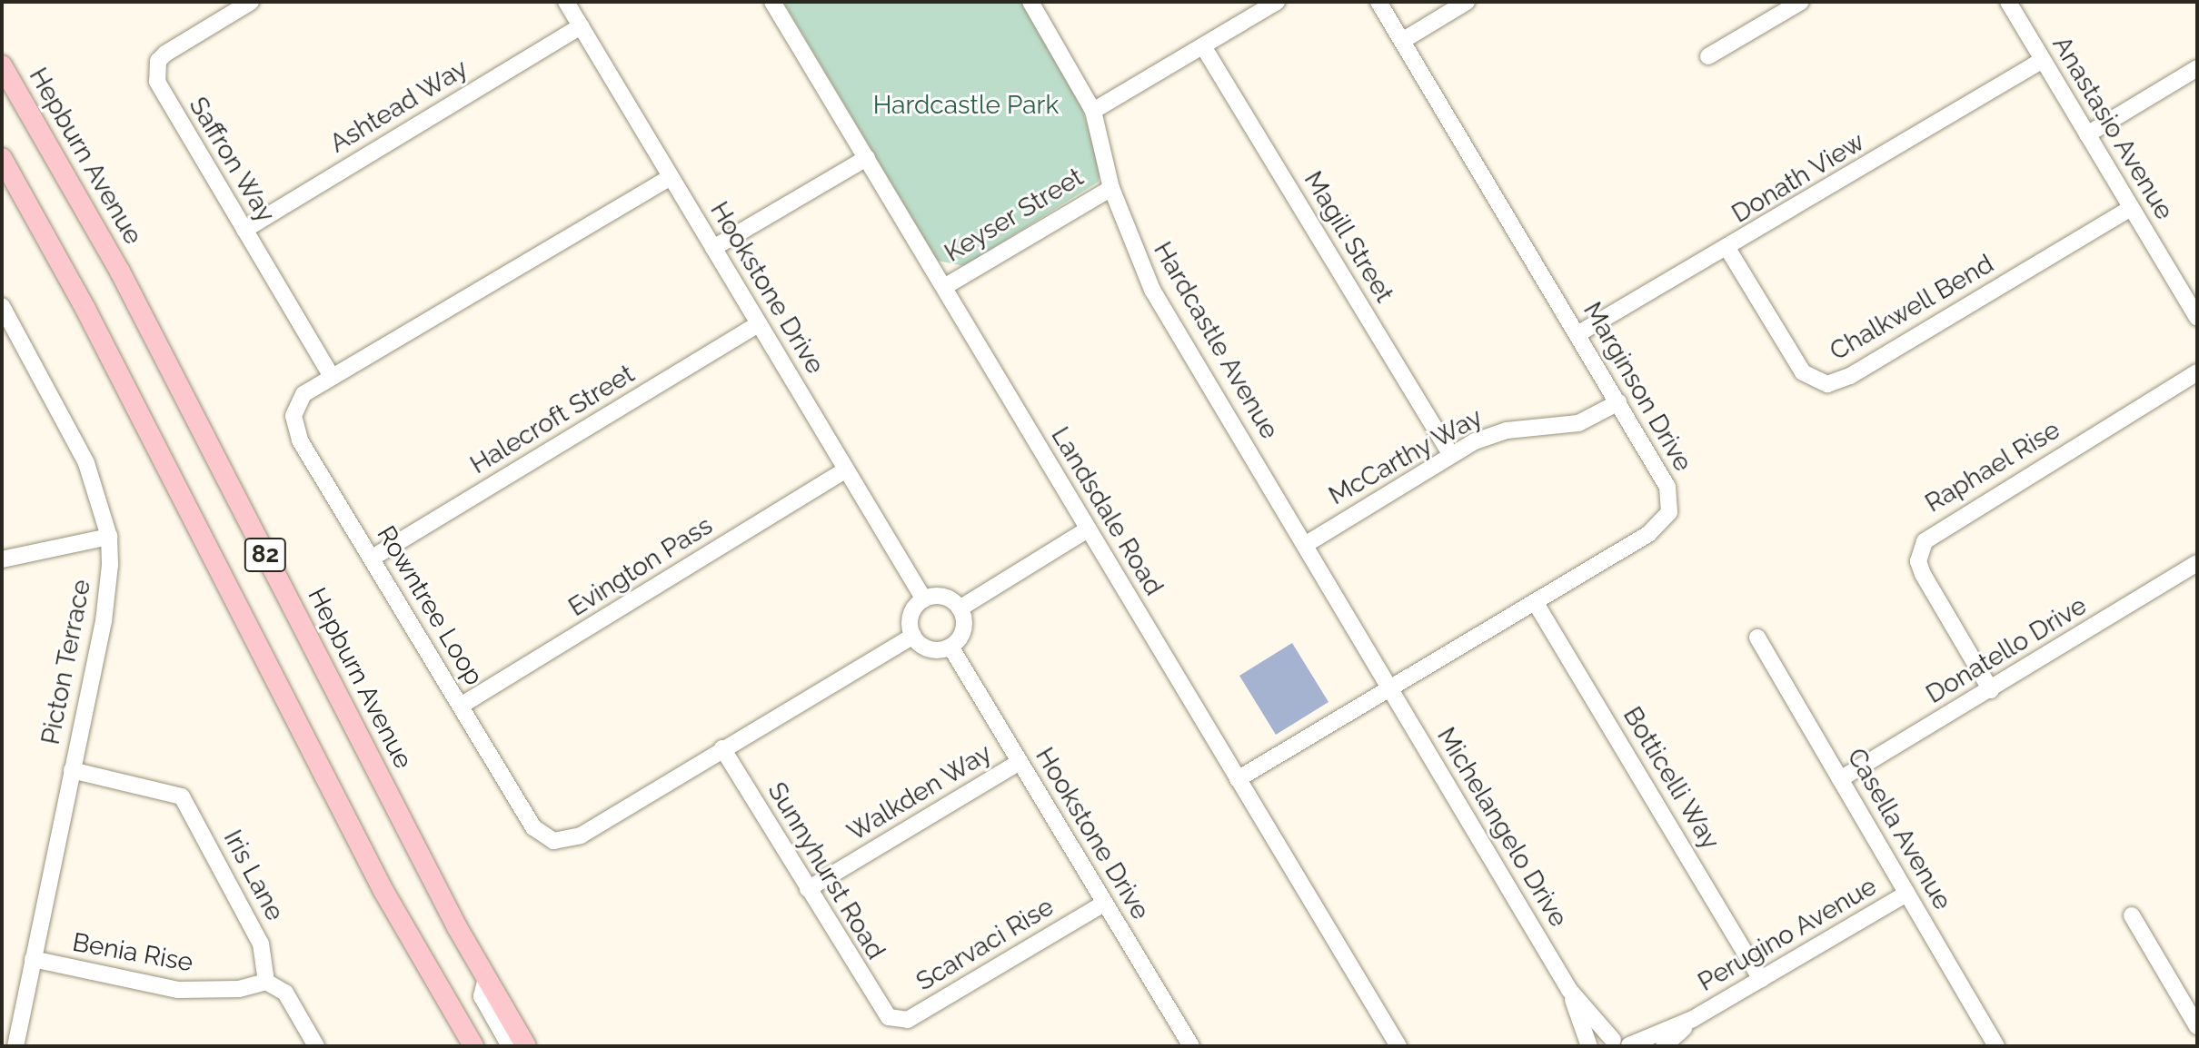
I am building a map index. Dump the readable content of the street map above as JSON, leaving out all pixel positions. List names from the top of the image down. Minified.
{"streets":{"main road":["Hepburn Avenue","82"],"street":["Ashtead Way","Anastasio Avenue","Saffron Way","Donath View","Keyser Street","Magill Street","Hookstone Drive","Chalkwell Bend","Hardcastle Avenue","Marginson Drive","Halecroft Street","McCarthy Way","Raphael Rise","Landsdale Road","Evington Pass","Rowntree Loop","Donatello Drive","Picton Terrace","Botticelli Way","Walkden Way","Michelangelo Drive","Casella Avenue","Sunnyhurst Road","Iris Lane","Perugino Avenue","Scarvaci Rise","Benia Rise"]},"crossings":[["Ashtead Way","Saffron Way"],["Ashtead Way","Hookstone Drive"],["Anastasio Avenue","Donath View"],["Anastasio Avenue","Chalkwell Bend"],["Saffron Way","Rowntree Loop"],["Donath View","Chalkwell Bend"],["Donath View","Marginson Drive"],["Keyser Street","Hardcastle Avenue"],["Keyser Street","Landsdale Road"],["Magill Street","McCarthy Way"],["Hookstone Drive","Halecroft Street"],["Hookstone Drive","Evington Pass"],["Hookstone Drive","Rowntree Loop"],["Hookstone Drive","Walkden Way"],["Hookstone Drive","Scarvaci Rise"],["Hardcastle Avenue","Marginson Drive"],["Hardcastle Avenue","McCarthy Way"],["Hardcastle Avenue","Michelangelo Drive"],["Marginson Drive","McCarthy Way"],["Marginson Drive","Landsdale Road"],["Marginson Drive","Botticelli Way"],["Marginson Drive","Michelangelo Drive"],["Halecroft Street","Rowntree Loop"],["Raphael Rise","Donatello Drive"],["Evington Pass","Rowntree Loop"],["Rowntree Loop","Sunnyhurst Road"],["Donatello Drive","Casella Avenue"],["Picton Terrace","Iris Lane"],["Picton Terrace","Benia Rise"],["Botticelli Way","Perugino Avenue"],["Walkden Way","Sunnyhurst Road"],["Michelangelo Drive","Perugino Avenue"],["Casella Avenue","Perugino Avenue"],["Sunnyhurst Road","Scarvaci Rise"],["Iris Lane","Benia Rise"]],"parks":["Hardcastle Park"]}
